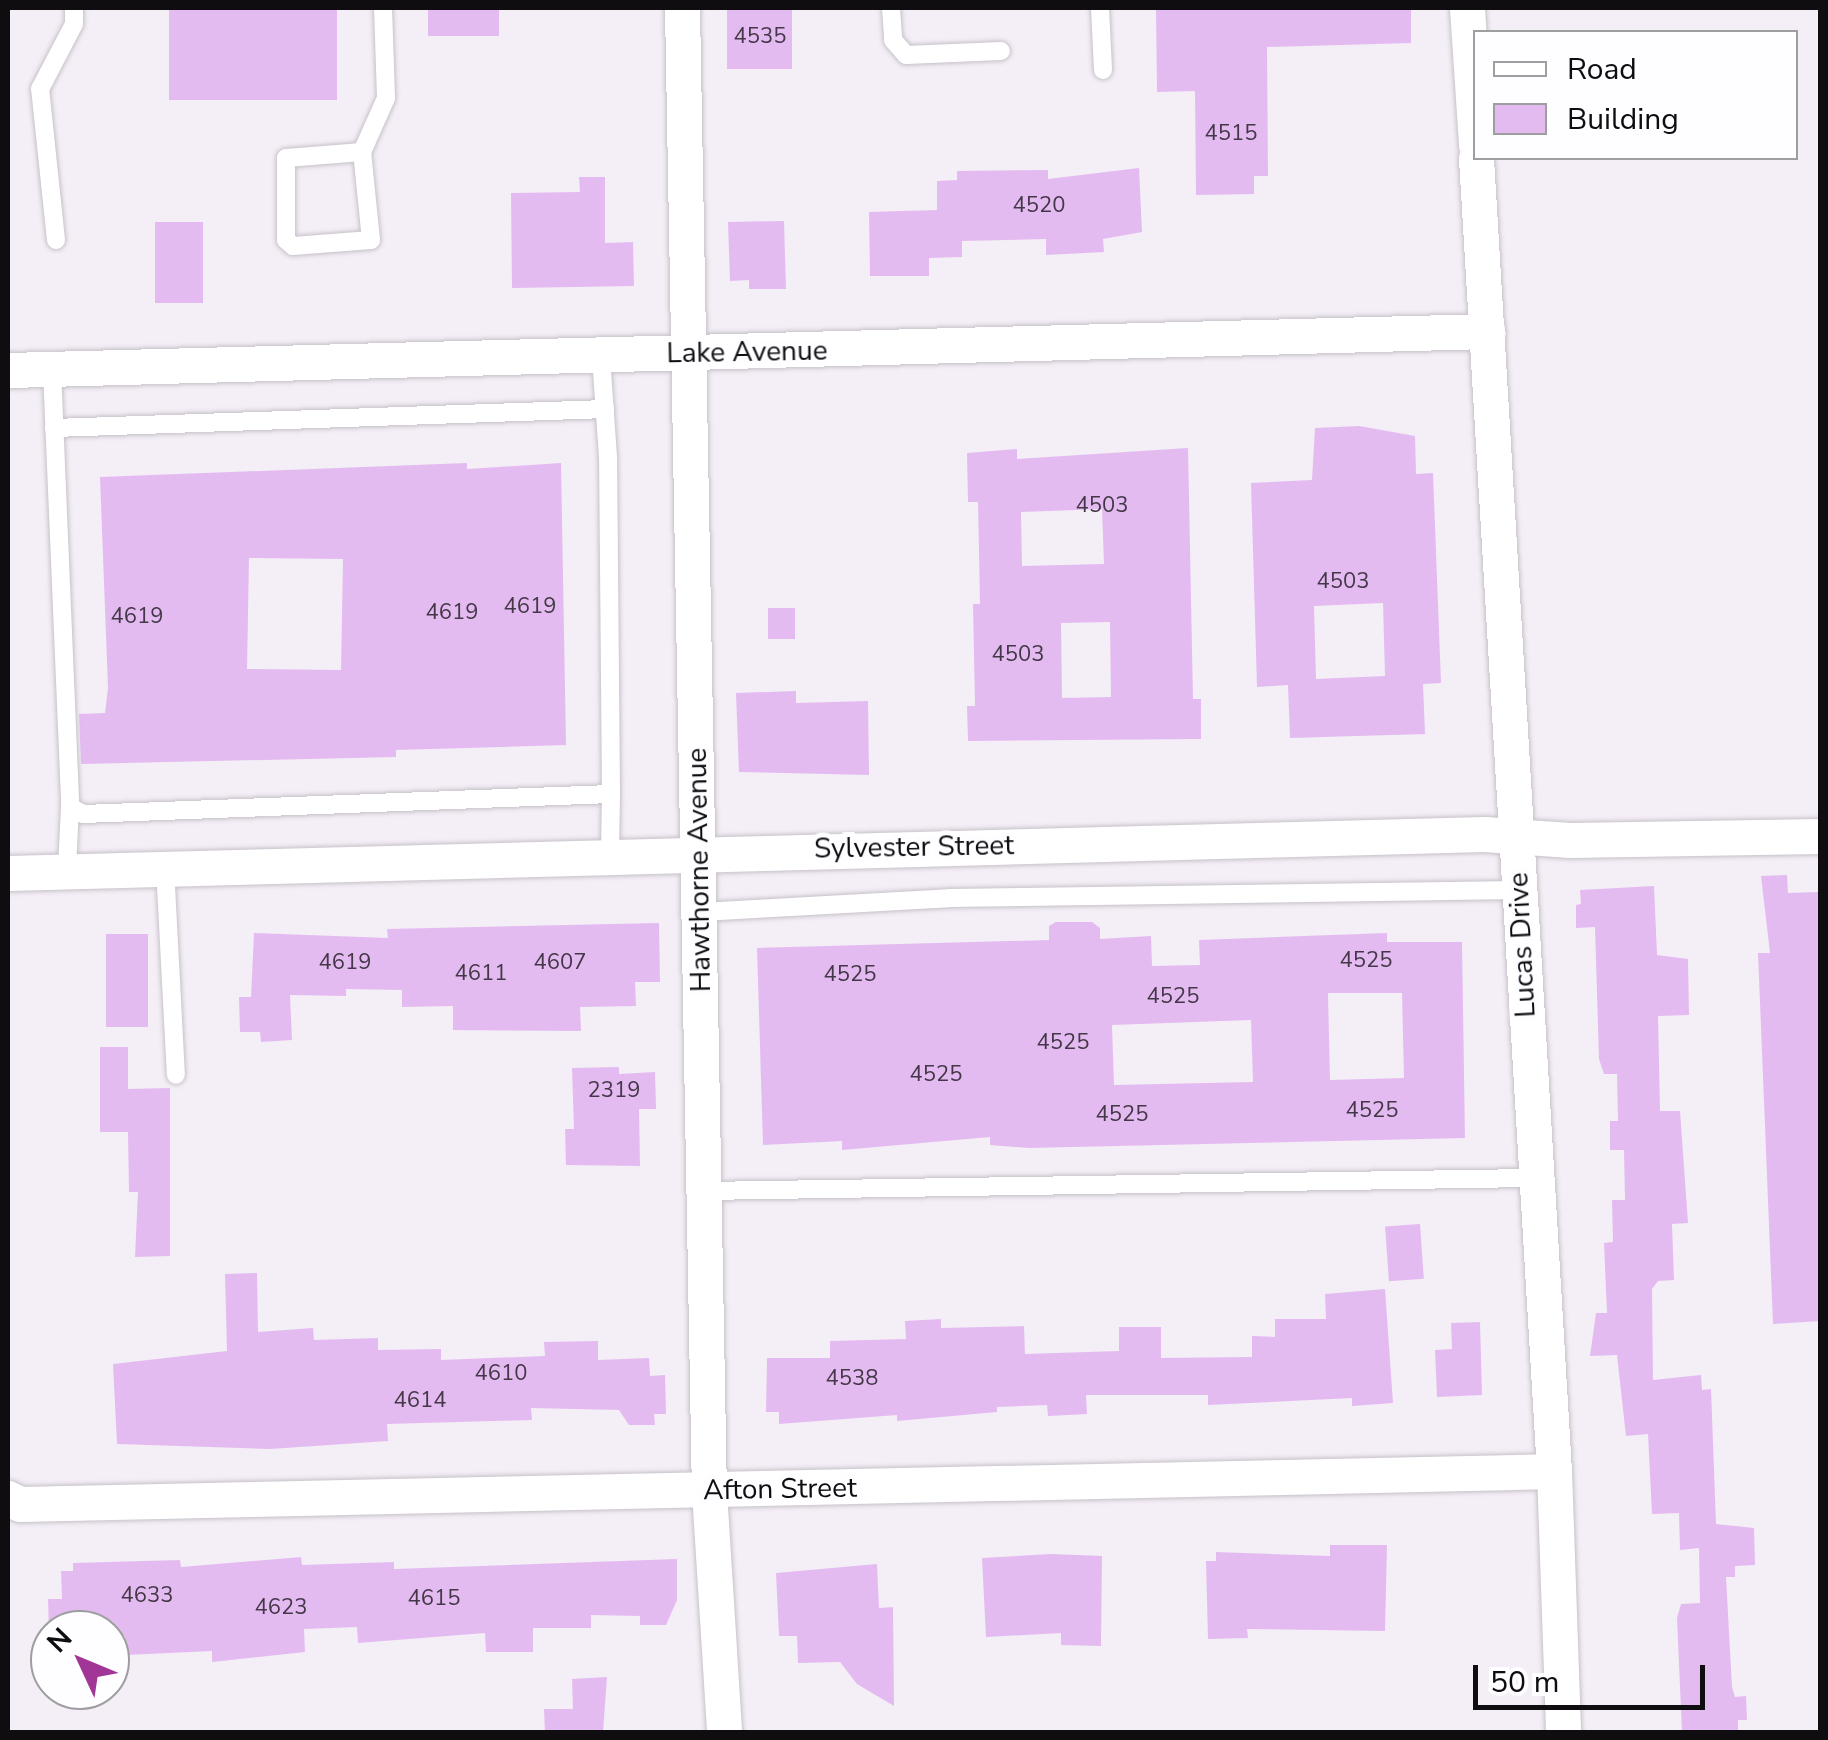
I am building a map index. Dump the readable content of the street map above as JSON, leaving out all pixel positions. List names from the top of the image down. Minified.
{"streets":{"street":["Lake Avenue","Sylvester Street","Hawthorne Avenue","Lucas Drive","Afton Street"]},"crossings":[["Lake Avenue","Hawthorne Avenue"],["Lake Avenue","Lucas Drive"],["Sylvester Street","Hawthorne Avenue"],["Sylvester Street","Lucas Drive"],["Hawthorne Avenue","Afton Street"],["Lucas Drive","Afton Street"]],"house_numbers":["4535","4515","4520","4503","4503","4619","4619","4619","4503","4525","4619","4607","4611","4525","4525","4525","4525","2319","4525","4525","4610","4538","4614","4633","4615","4623"],"legend":["Road","Building"],"scale_bar":"50 m","north":"top left"}
